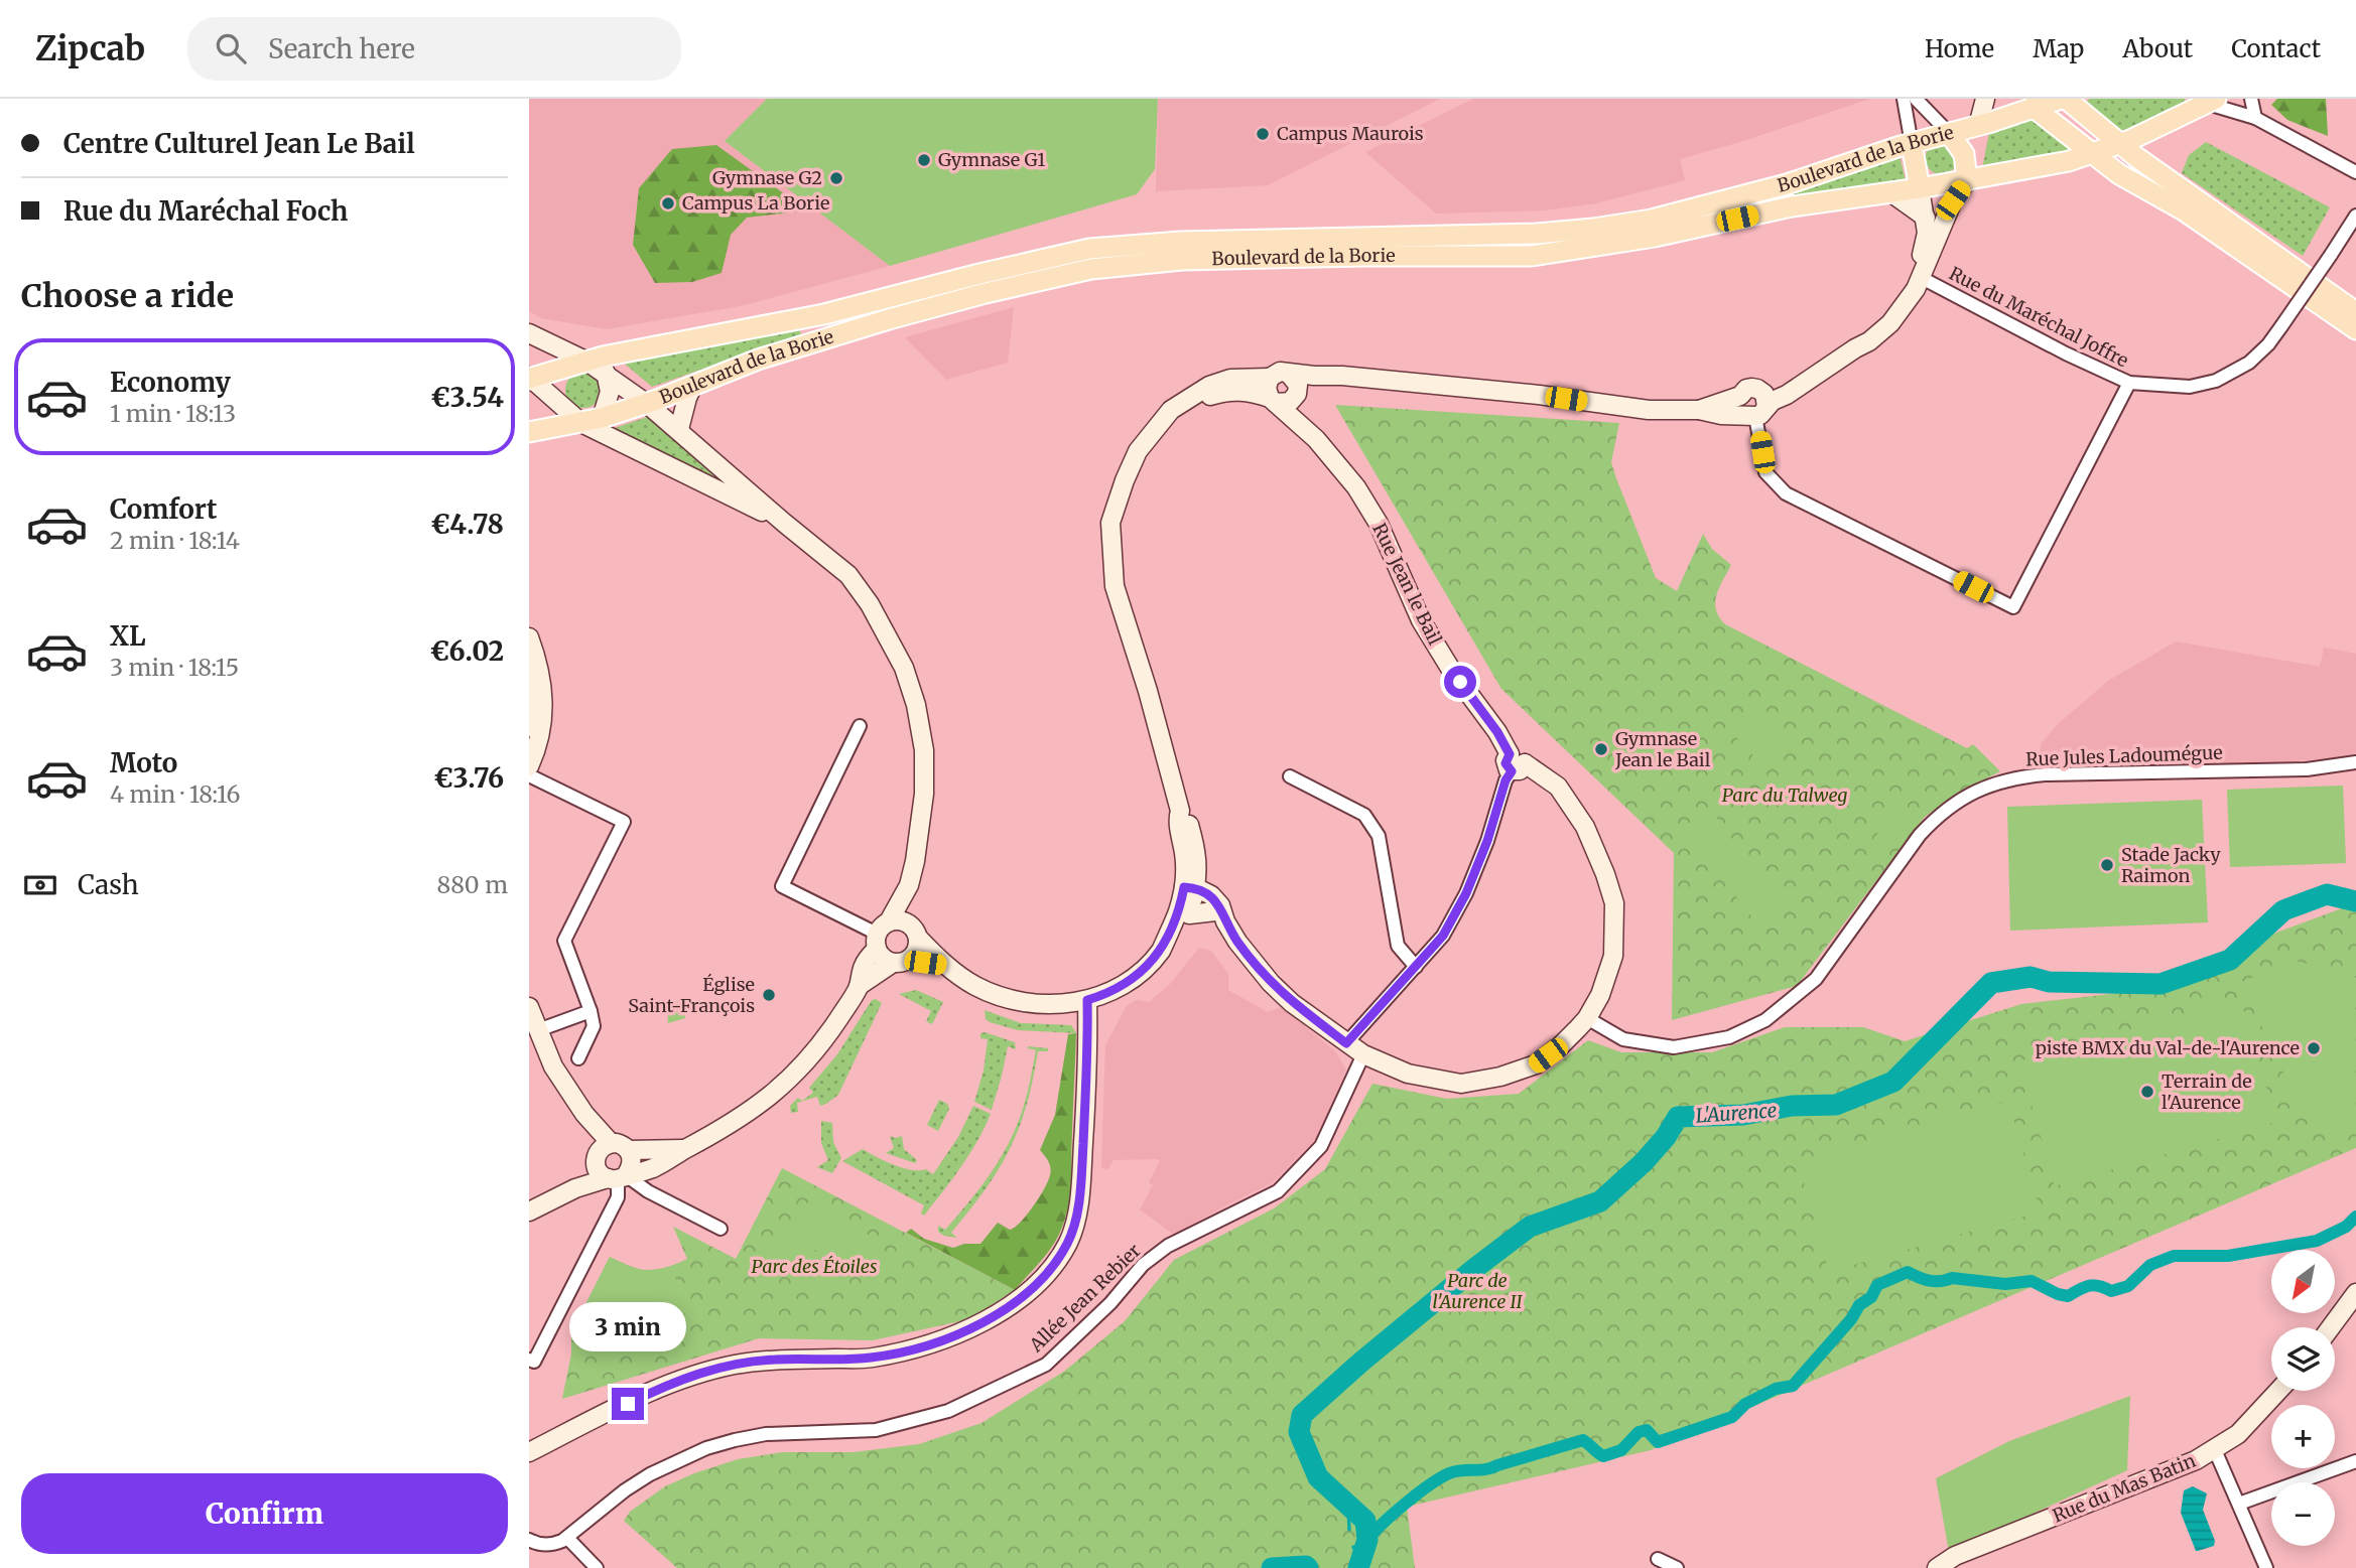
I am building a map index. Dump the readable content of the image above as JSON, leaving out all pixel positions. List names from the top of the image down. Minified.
{"streets":{"main road":["Boulevard de la Borie"],"street":["Rue du Maréchal Joffre","Rue Jean le Bail","Rue Jules Ladoumégue","Allée Jean Rebier","Rue du Mas Batin"]},"crossings":[["Rue Jean le Bail","Rue Jules Ladoumégue"],["Rue Jean le Bail","Allée Jean Rebier"]],"water":["L'Aurence"],"parks":["Parc du Talweg","Parc des Étoiles","Parc de l'Aurence II"],"places":["Campus Maurois","Gymnase G1","Gymnase G2","Campus La Borie","Gymnase Jean le Bail","Stade Jacky Raimon","Église Saint-François","piste BMX du Val-de-l'Aurence","Terrain de l'Aurence"],"north":"bottom left","page":{"header":"Zipcab","search":"Search here","nav":["Home","Map","About","Contact"],"banner":["Centre Culturel Jean Le Bail","Rue du Maréchal Foch"],"heading":"Choose a ride","list":[{"name":"Economy","note":"1 min · 18:13","value":"€3.54"},{"name":"Comfort","note":"2 min · 18:14","value":"€4.78"},{"name":"XL","note":"3 min · 18:15","value":"€6.02"},{"name":"Moto","note":"4 min · 18:16","value":"€3.76"}],"pay":["Cash","880 m"],"map_buttons":["+","−"],"bubble":"3 min","buttons":"Confirm"}}
